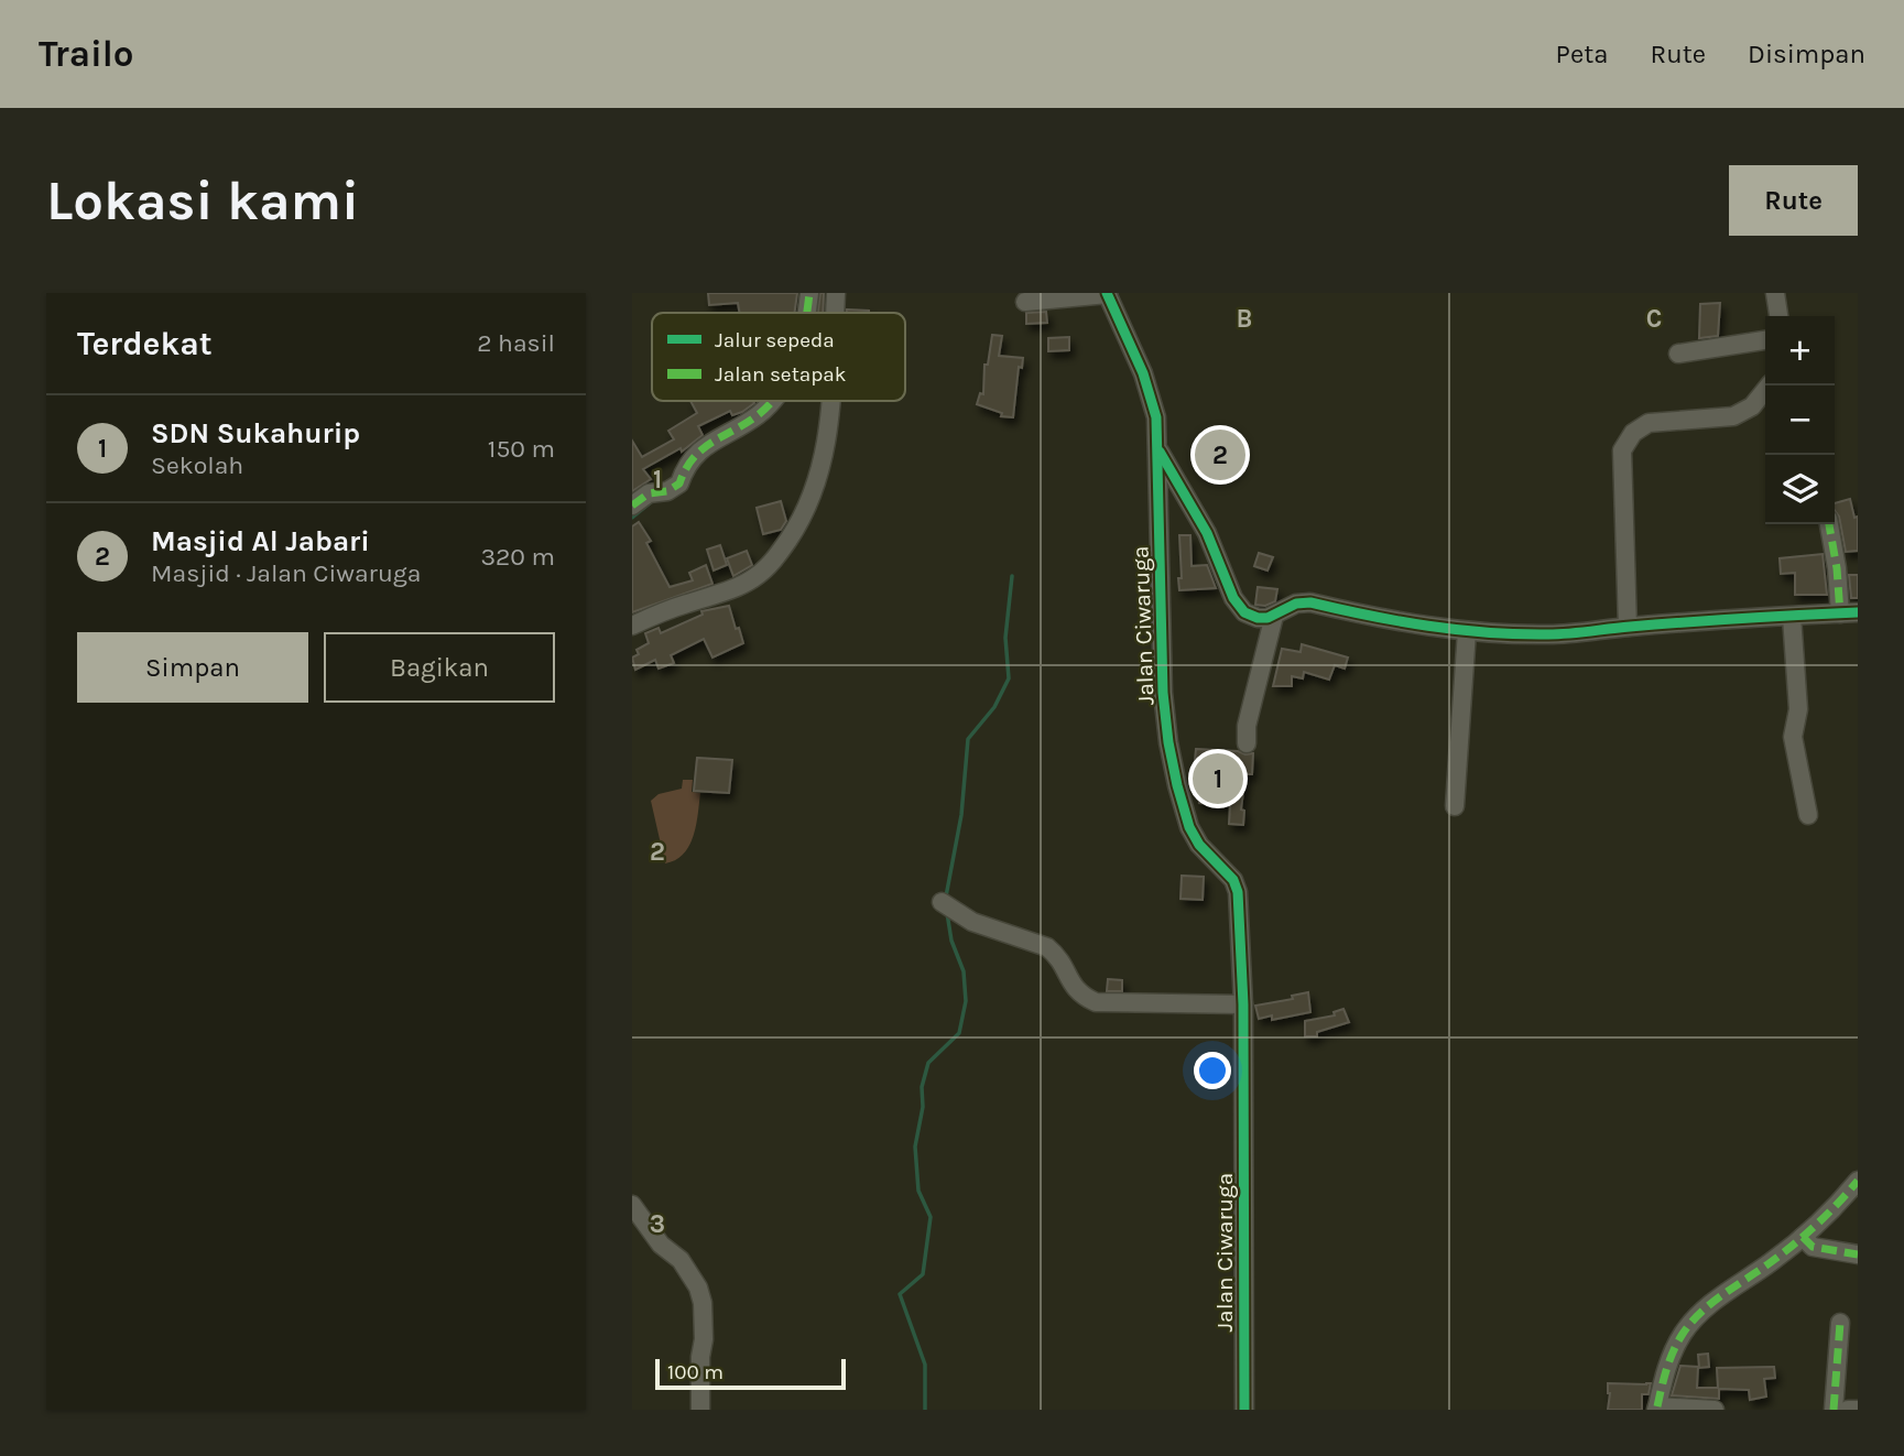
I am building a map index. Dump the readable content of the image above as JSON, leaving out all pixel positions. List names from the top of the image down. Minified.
{"streets":{"street":["Jalan Ciwaruga"]},"legend":["Jalur sepeda","Jalan setapak"],"scale_bar":"100 m","page":{"header":"Trailo","nav":["Peta","Rute","Disimpan"],"buttons":["Rute",["Simpan","Bagikan"]],"title":"Lokasi kami","heading":["Terdekat","2 hasil"],"map_buttons":["+","−"],"list":[{"mark":"1","name":"SDN Sukahurip","note":"Sekolah","value":"150 m"},{"mark":"2","name":"Masjid Al Jabari","note":"Masjid · Jalan Ciwaruga","value":"320 m"}],"pins":["2","1"],"scale":"100 m"},"grid":{"columns":["B","C"],"rows":["1","2","3"]}}
